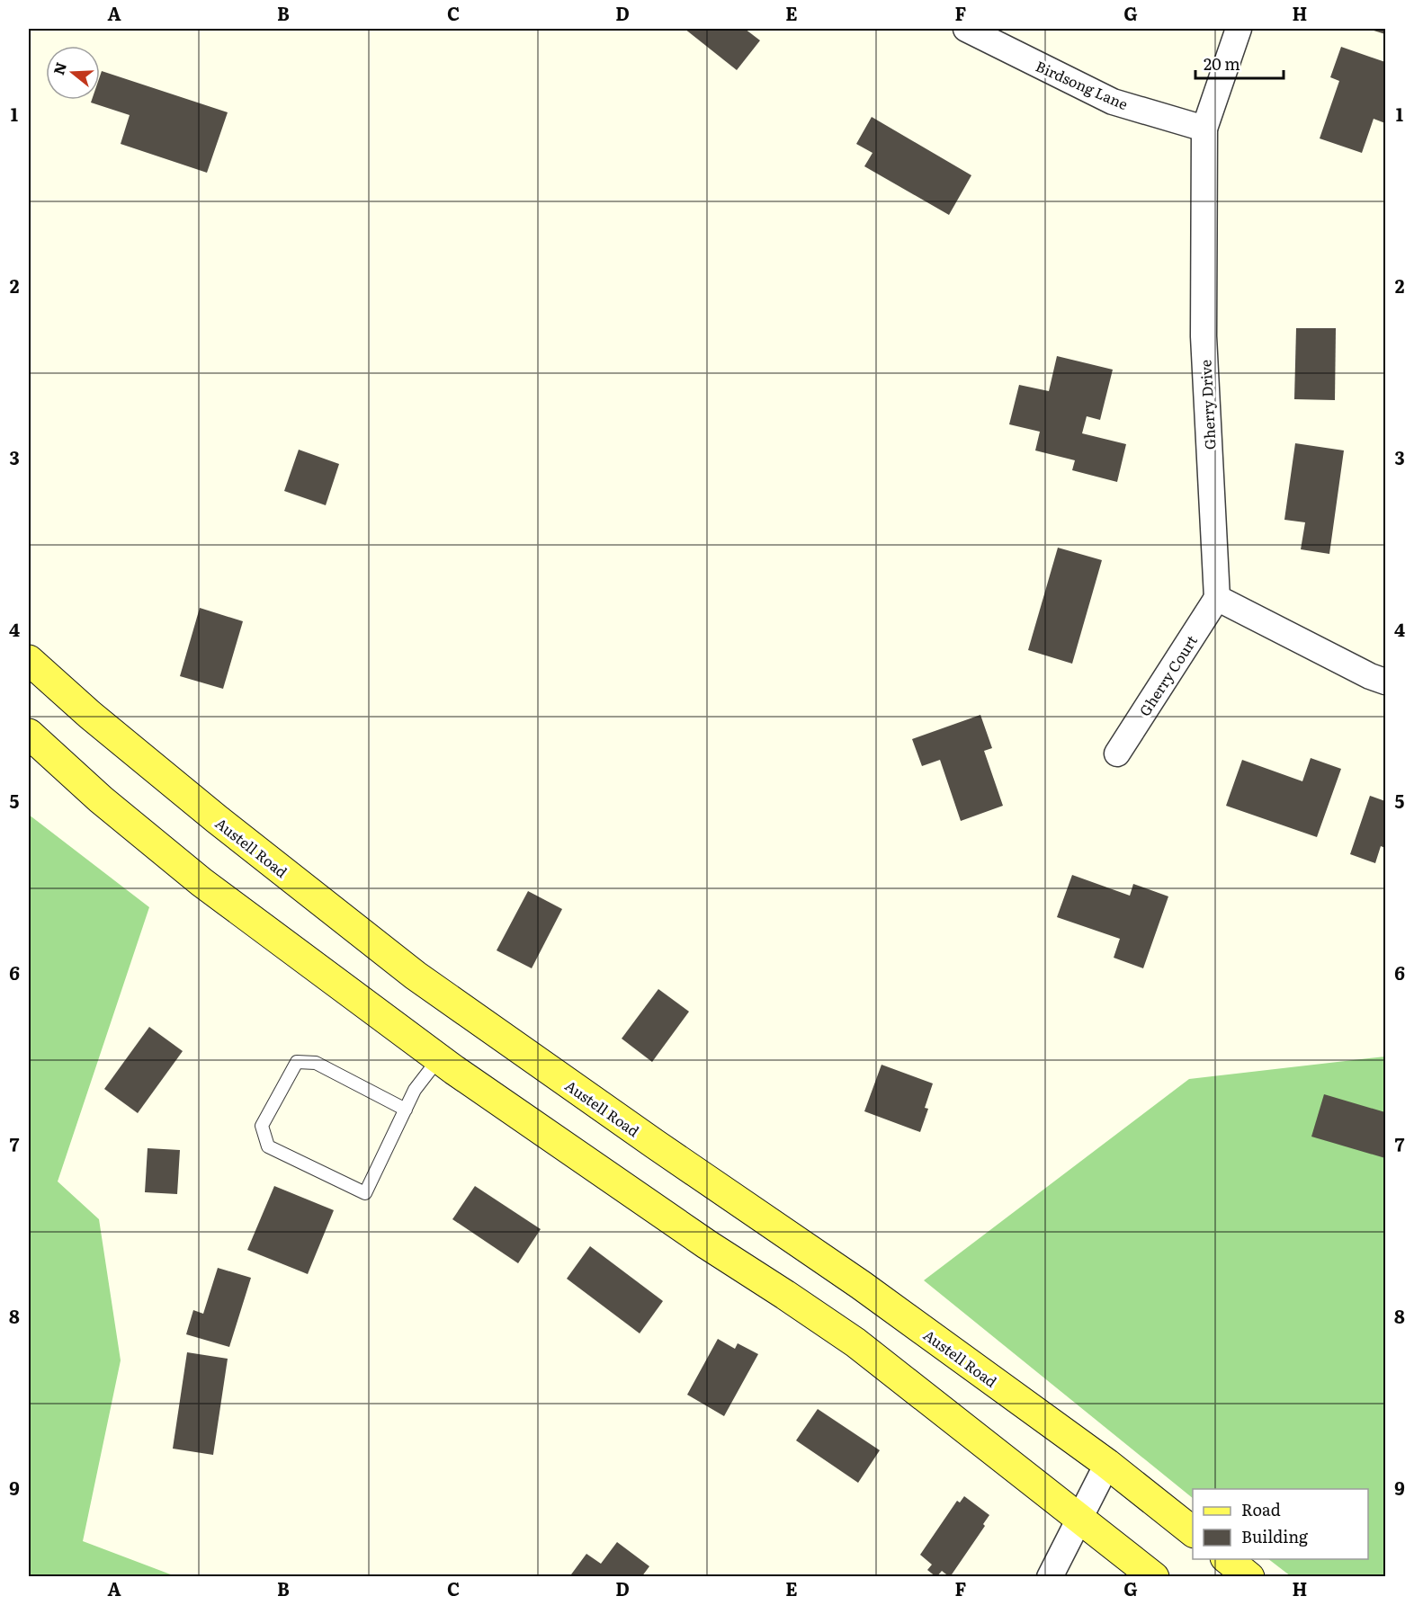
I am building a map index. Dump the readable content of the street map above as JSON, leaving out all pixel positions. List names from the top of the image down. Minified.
{"streets":{"main road":["Austell Road"],"street":["Birdsong Lane","Gherry Drive","Gherry Court"]},"crossings":[["Birdsong Lane","Gherry Drive"],["Gherry Drive","Gherry Court"]],"legend":["Road","Building"],"scale_bar":"20 m","north":"left","grid":{"columns":["A","B","C","D","E","F","G","H"],"rows":["1","2","3","4","5","6","7","8","9"]}}
